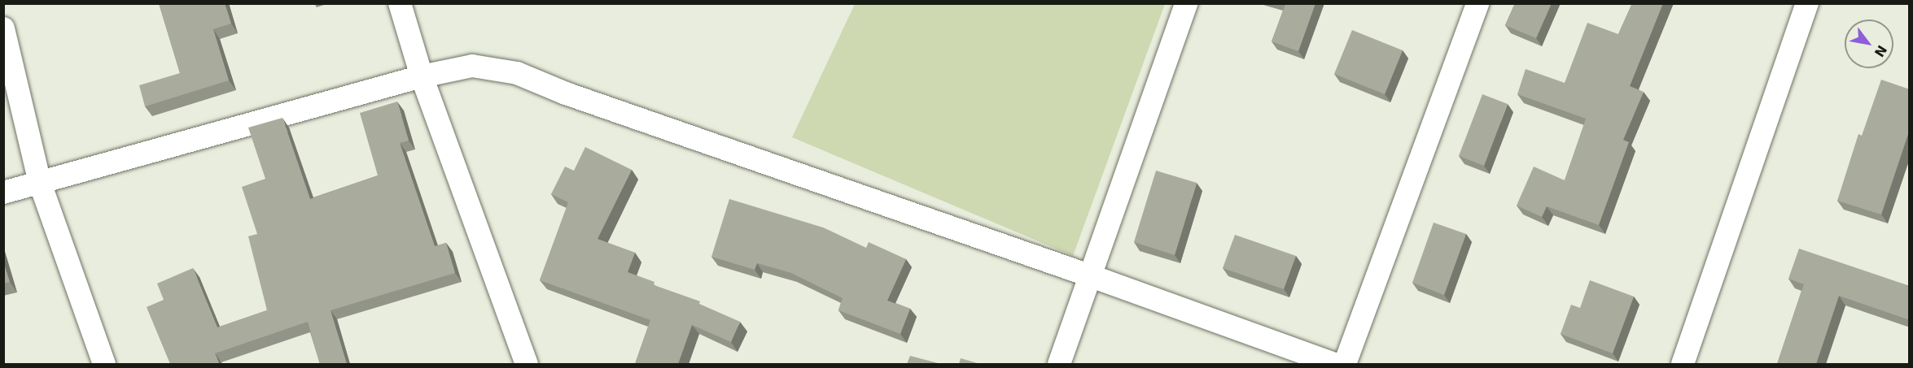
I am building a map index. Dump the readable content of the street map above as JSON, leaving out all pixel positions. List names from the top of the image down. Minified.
{"north":"bottom right"}
